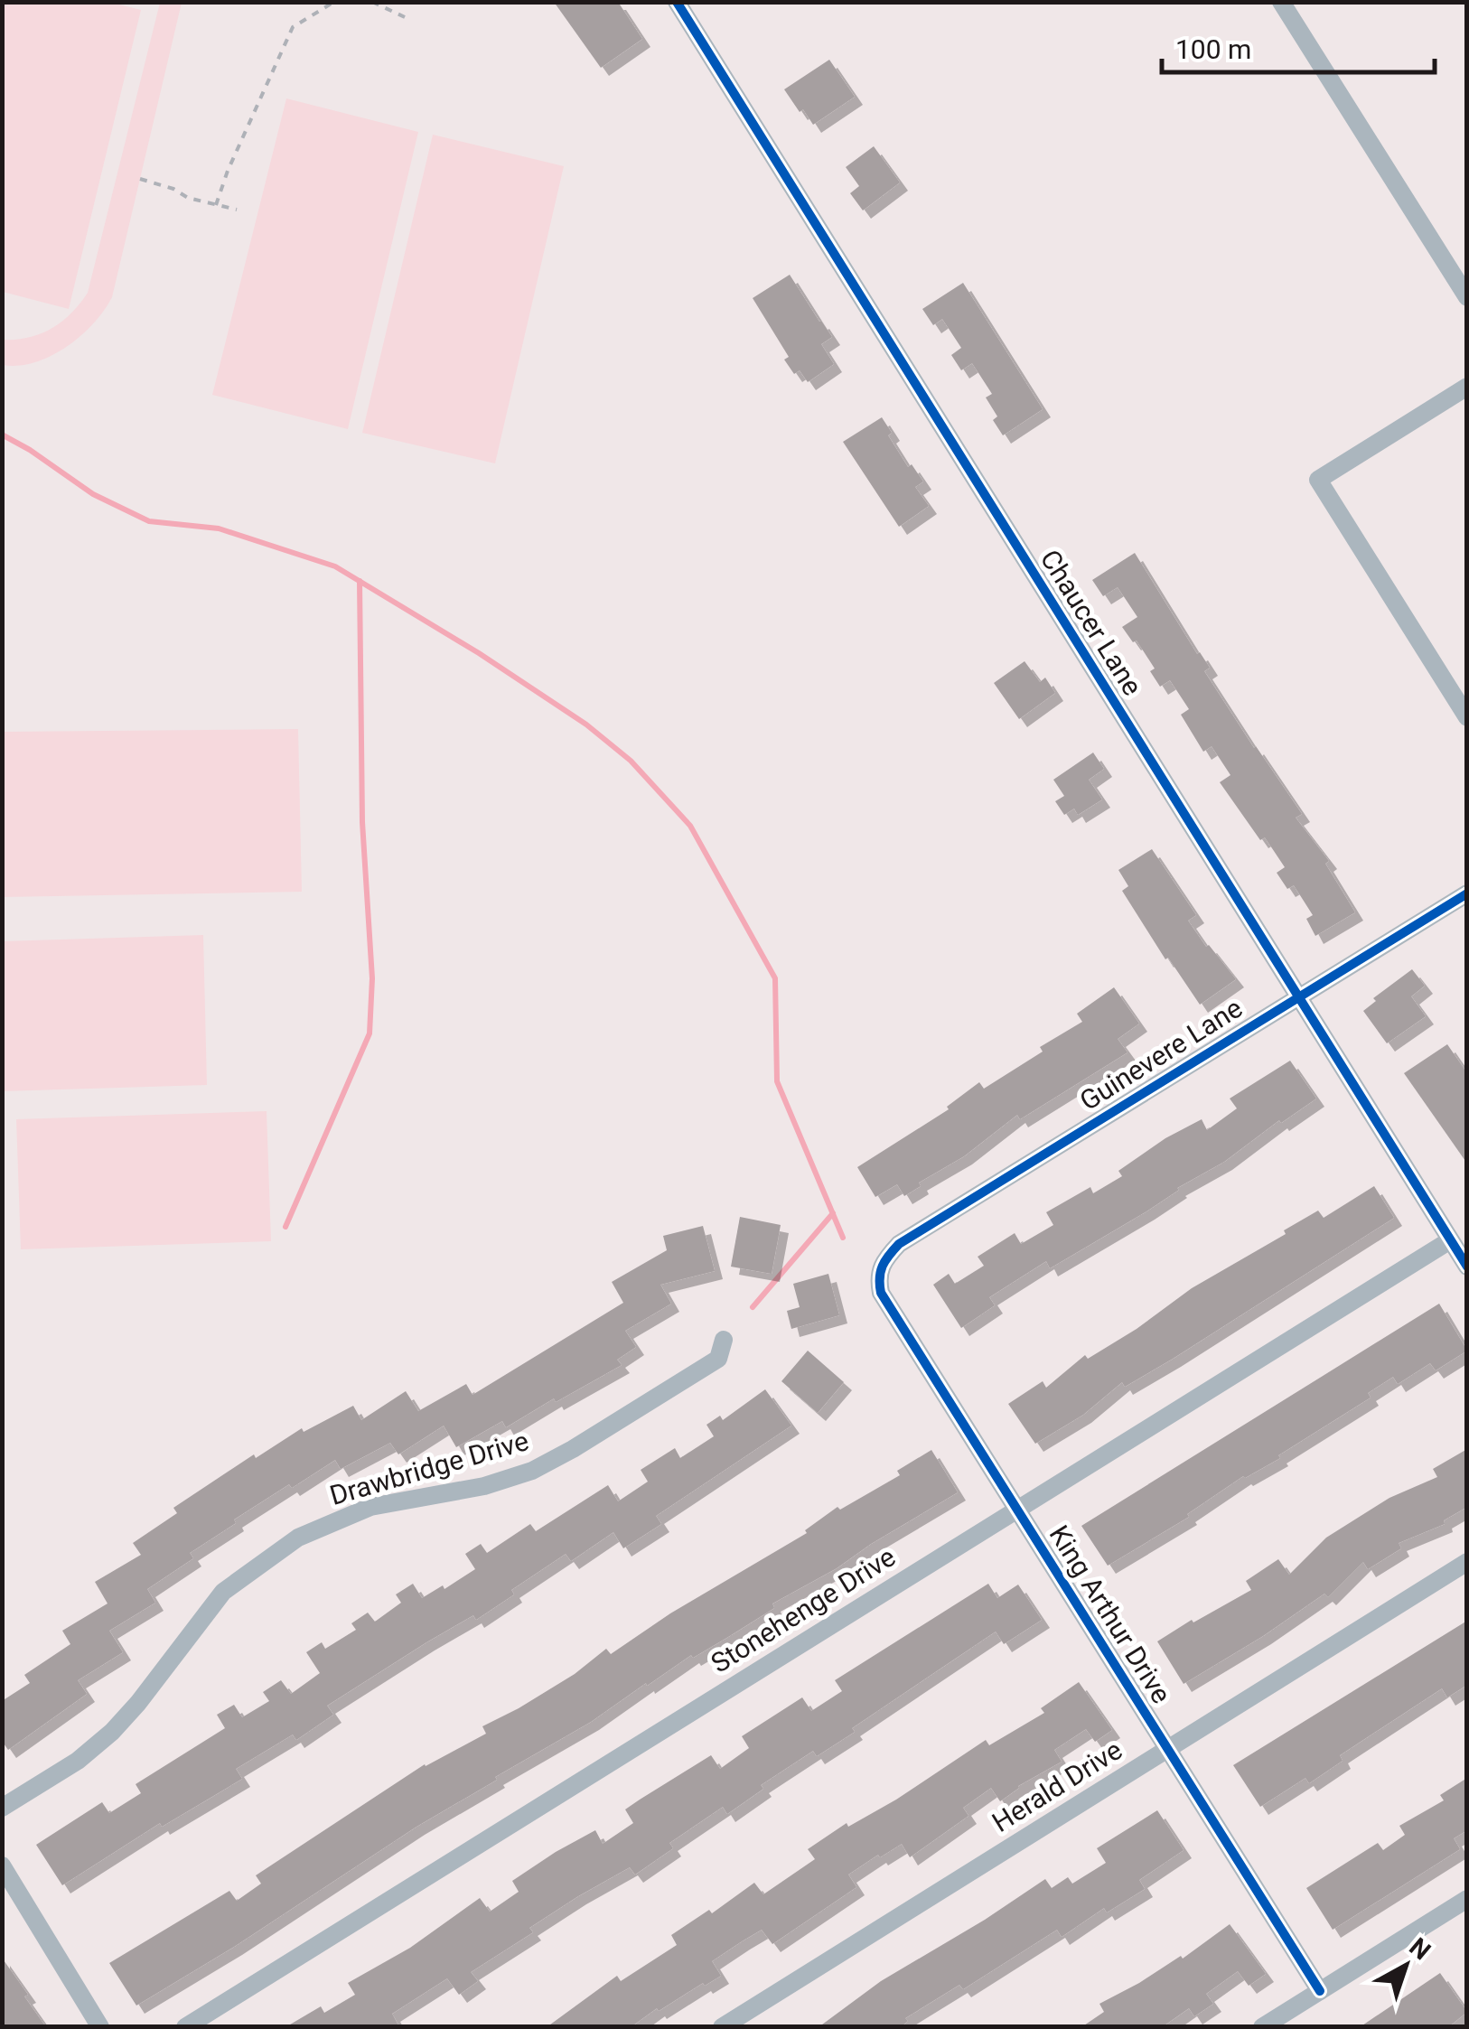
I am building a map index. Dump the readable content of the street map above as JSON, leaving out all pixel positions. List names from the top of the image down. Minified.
{"streets":{"street":["Chaucer Lane","Guinevere Lane","Drawbridge Drive","Stonehenge Drive","King Arthur Drive","Herald Drive"]},"crossings":[["Chaucer Lane","Guinevere Lane"],["Chaucer Lane","Stonehenge Drive"],["Guinevere Lane","King Arthur Drive"],["Stonehenge Drive","King Arthur Drive"],["King Arthur Drive","Herald Drive"]],"scale_bar":"100 m","north":"top right"}
